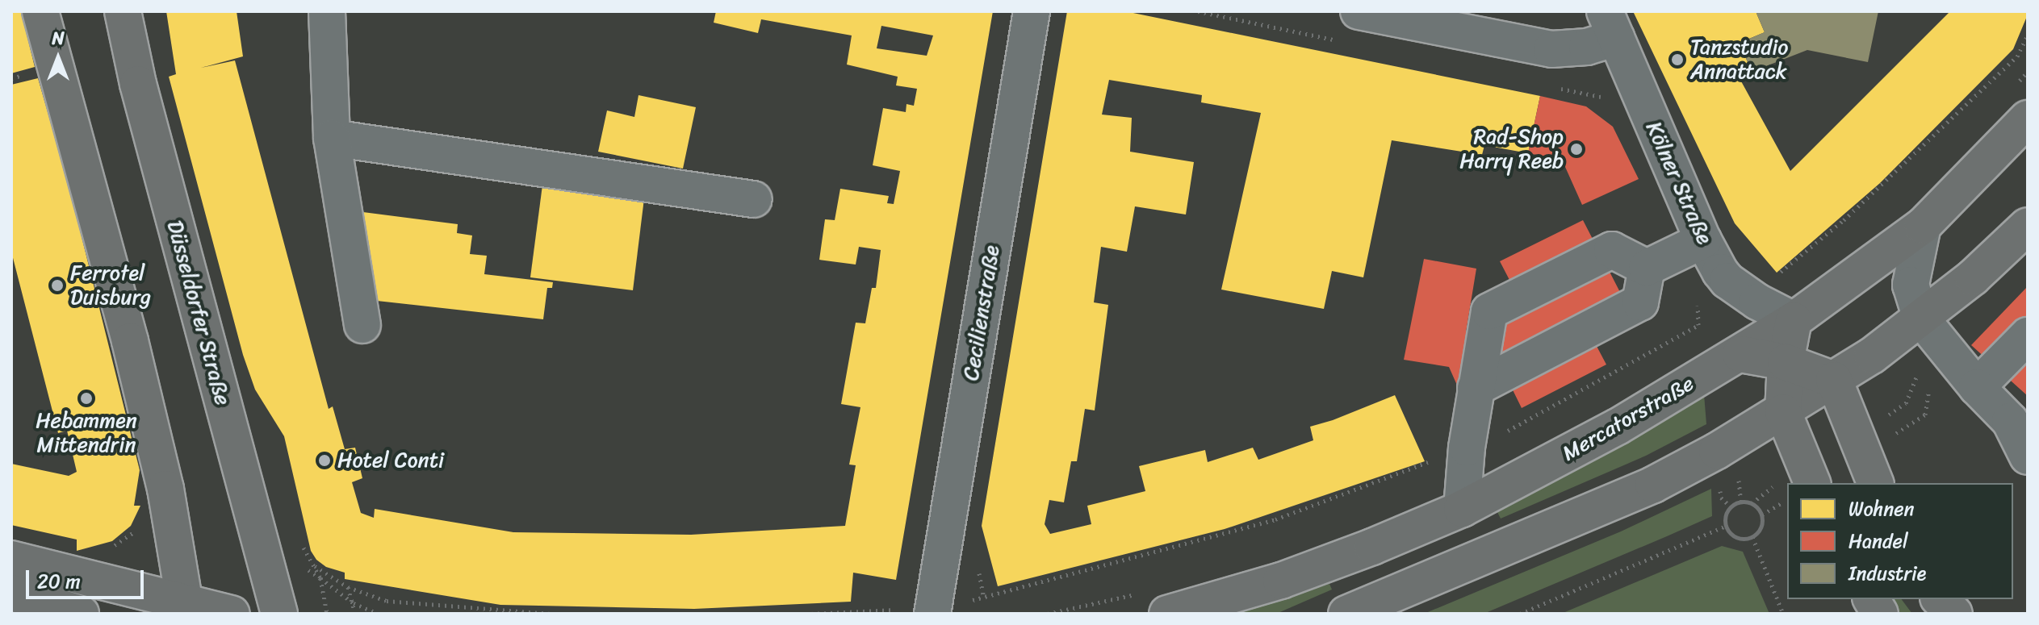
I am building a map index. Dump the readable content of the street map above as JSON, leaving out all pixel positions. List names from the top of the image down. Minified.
{"streets":{"main road":["Düsseldorfer Straße","Mercatorstraße"],"street":["Kölner Straße","Cecilienstraße"]},"crossings":[["Kölner Straße","Mercatorstraße"]],"places":["Tanzstudio Annattack","Rad-Shop Harry Reeb","Ferrotel Duisburg","Hebammen Mittendrin","Hotel Conti"],"legend":["Wohnen","Handel","Industrie"],"scale_bar":"20 m","north":"top"}
